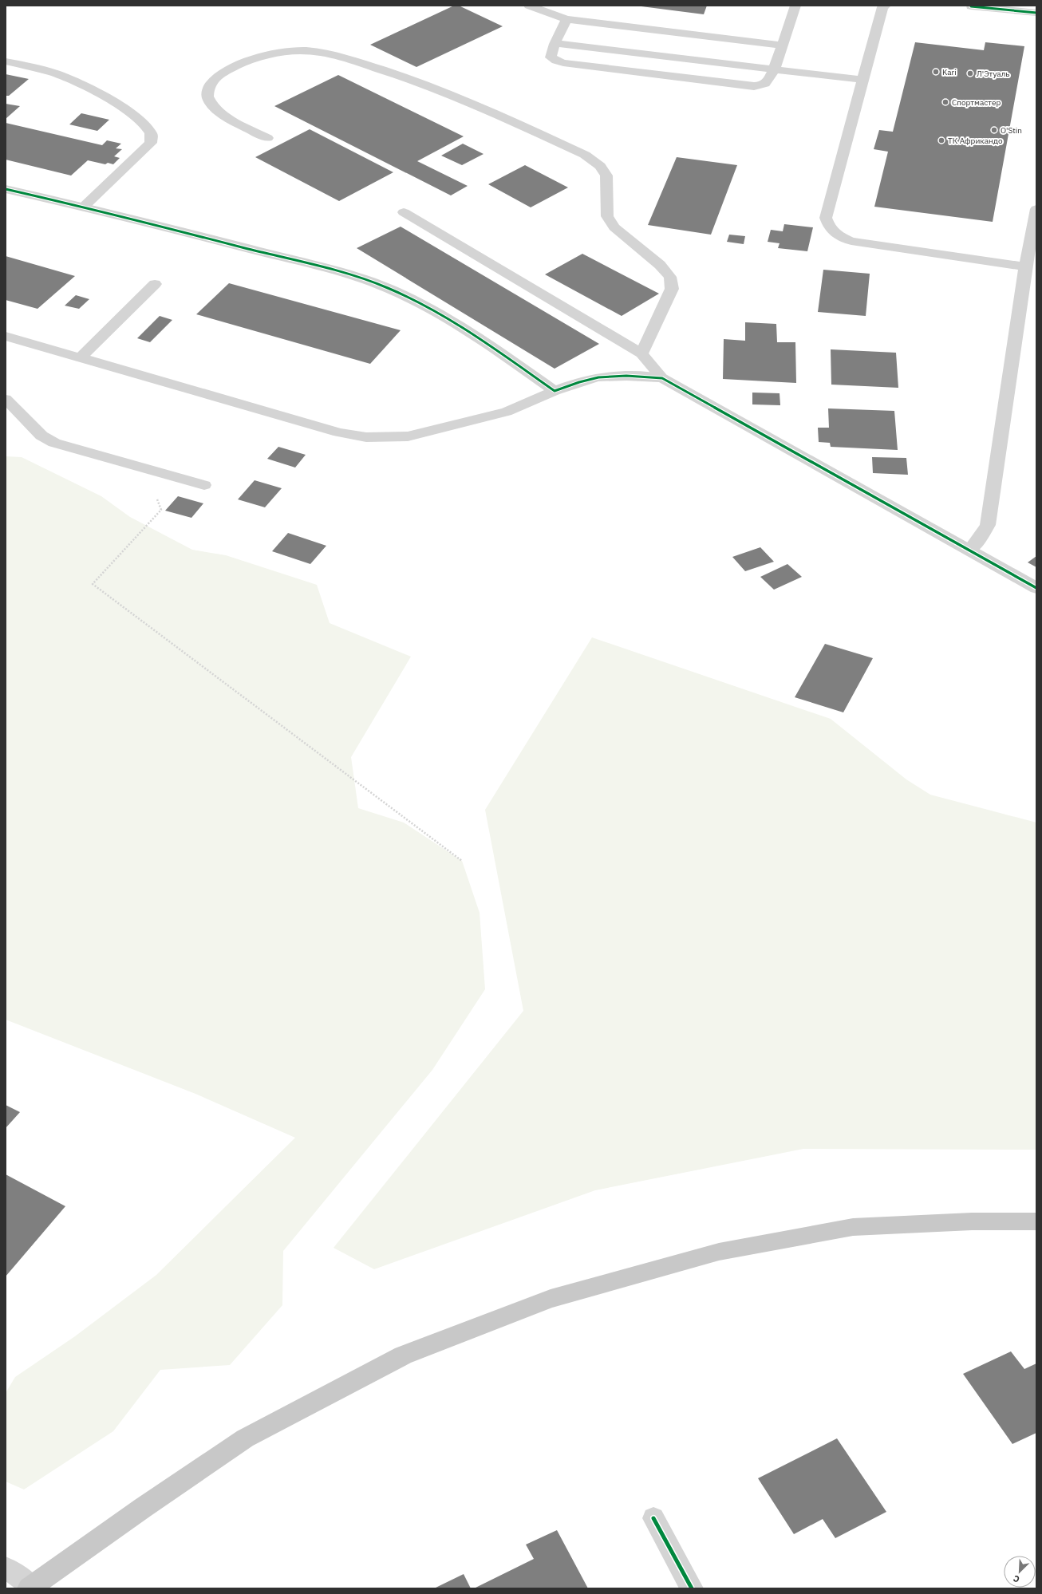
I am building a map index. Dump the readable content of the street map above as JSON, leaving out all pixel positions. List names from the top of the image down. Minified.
{"places":["Kari","Л'Этуаль","Спортмастер","O'Stin","ТК Африкандо"],"north":"bottom left"}
